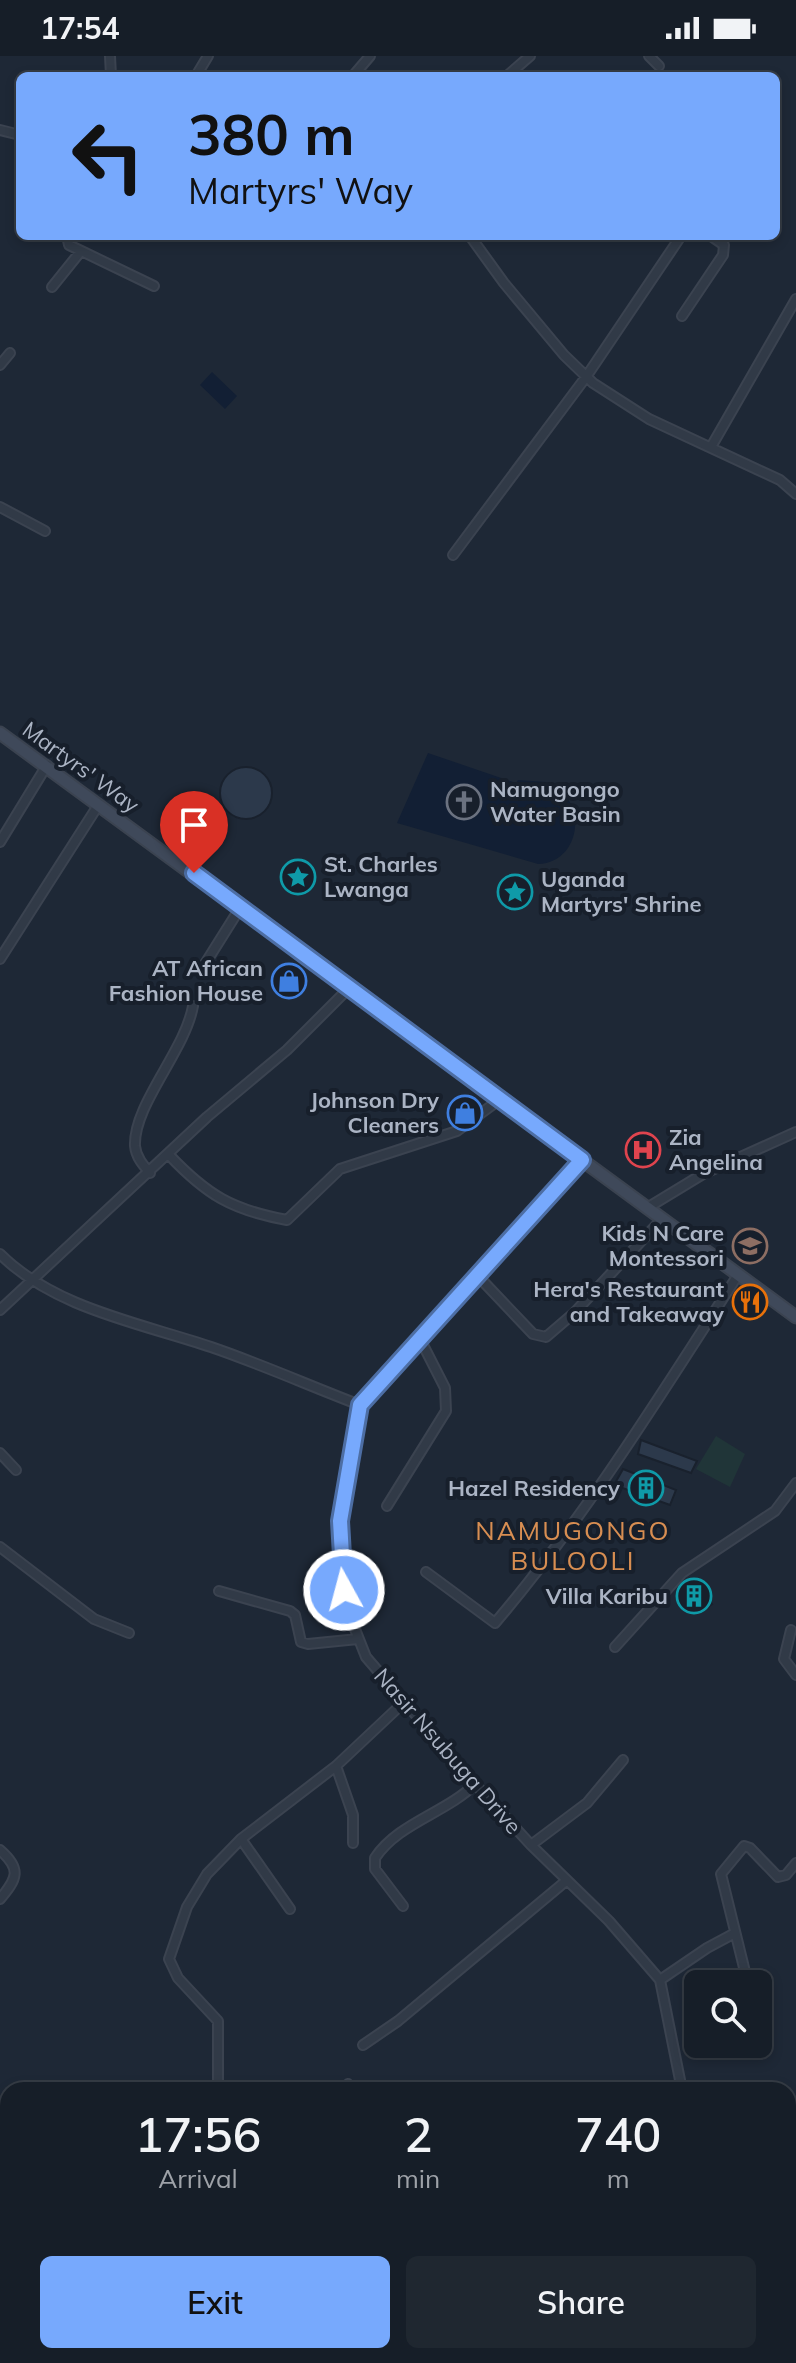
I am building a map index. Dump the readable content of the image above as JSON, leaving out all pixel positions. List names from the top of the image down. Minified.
{"streets":{"main road":["Martyrs' Way"],"street":["Nasir Nsubuga Drive"]},"districts":["NAMUGONGO BULOOLI"],"places":{"church":["Namugongo Water Basin"],"place":["St. Charles Lwanga","Uganda Martyrs' Shrine"],"shop":["AT African Fashion House","Johnson Dry Cleaners"],"hospital":["Zia Angelina"],"school or university":["Kids N Care Montessori"],"restaurant":["Hera's Restaurant and Takeaway"],"building":["Hazel Residency","Villa Karibu"]},"page":{"status":"17:54","turn":["380 m","Martyrs' Way"],"eta":["17:56","Arrival","2","min","740","m"],"buttons":["Exit","Share"]}}
